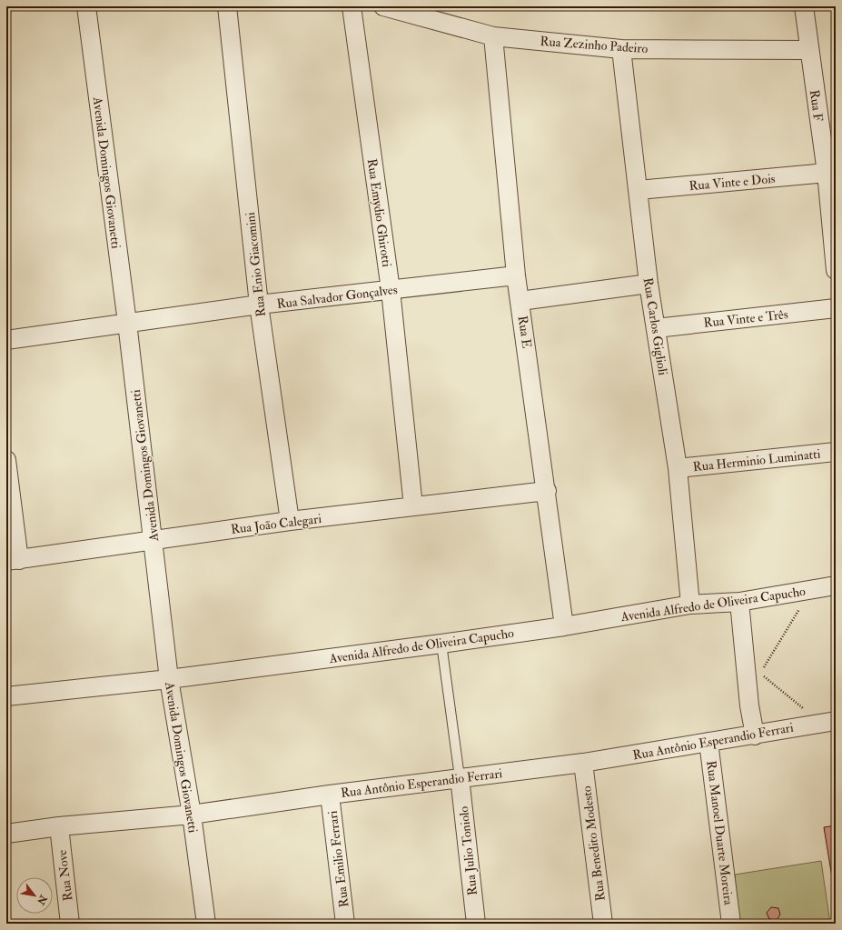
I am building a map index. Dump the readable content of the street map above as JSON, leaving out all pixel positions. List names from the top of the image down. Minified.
{"streets":{"street":["Rua Zezinho Padeiro","Rua F","Avenida Domingos Giovanetti","Rua Vinte e Dois","Rua Emydio Ghirotti","Rua Enio Giacomini","Rua Salvador Gonçalves","Rua Vinte e Três","Rua Carlos Giglioli","Rua E","Rua Herminio Luminatti","Rua João Calegari","Avenida Alfredo de Oliveira Capucho","Rua Antônio Esperandio Ferrari","Rua Manoel Duarte Moreira","Rua Benedito Modesto","Rua Julio Toniolo","Rua Emilio Ferrari","Rua Nove"]},"crossings":[["Rua Zezinho Padeiro","Rua F"],["Rua Zezinho Padeiro","Rua Carlos Giglioli"],["Rua Zezinho Padeiro","Rua E"],["Rua F","Rua Vinte e Dois"],["Avenida Domingos Giovanetti","Rua Salvador Gonçalves"],["Avenida Domingos Giovanetti","Rua João Calegari"],["Avenida Domingos Giovanetti","Avenida Alfredo de Oliveira Capucho"],["Avenida Domingos Giovanetti","Rua Antônio Esperandio Ferrari"],["Rua Vinte e Dois","Rua Carlos Giglioli"],["Rua Emydio Ghirotti","Rua Salvador Gonçalves"],["Rua Emydio Ghirotti","Rua João Calegari"],["Rua Enio Giacomini","Rua Salvador Gonçalves"],["Rua Enio Giacomini","Rua João Calegari"],["Rua Salvador Gonçalves","Rua E"],["Rua Vinte e Três","Rua Carlos Giglioli"],["Rua Carlos Giglioli","Rua Herminio Luminatti"],["Rua Carlos Giglioli","Avenida Alfredo de Oliveira Capucho"],["Rua E","Rua João Calegari"],["Rua E","Avenida Alfredo de Oliveira Capucho"],["Rua Antônio Esperandio Ferrari","Rua Manoel Duarte Moreira"],["Rua Antônio Esperandio Ferrari","Rua Benedito Modesto"],["Rua Antônio Esperandio Ferrari","Rua Julio Toniolo"],["Rua Antônio Esperandio Ferrari","Rua Emilio Ferrari"],["Rua Antônio Esperandio Ferrari","Rua Nove"]],"north":"bottom right"}
